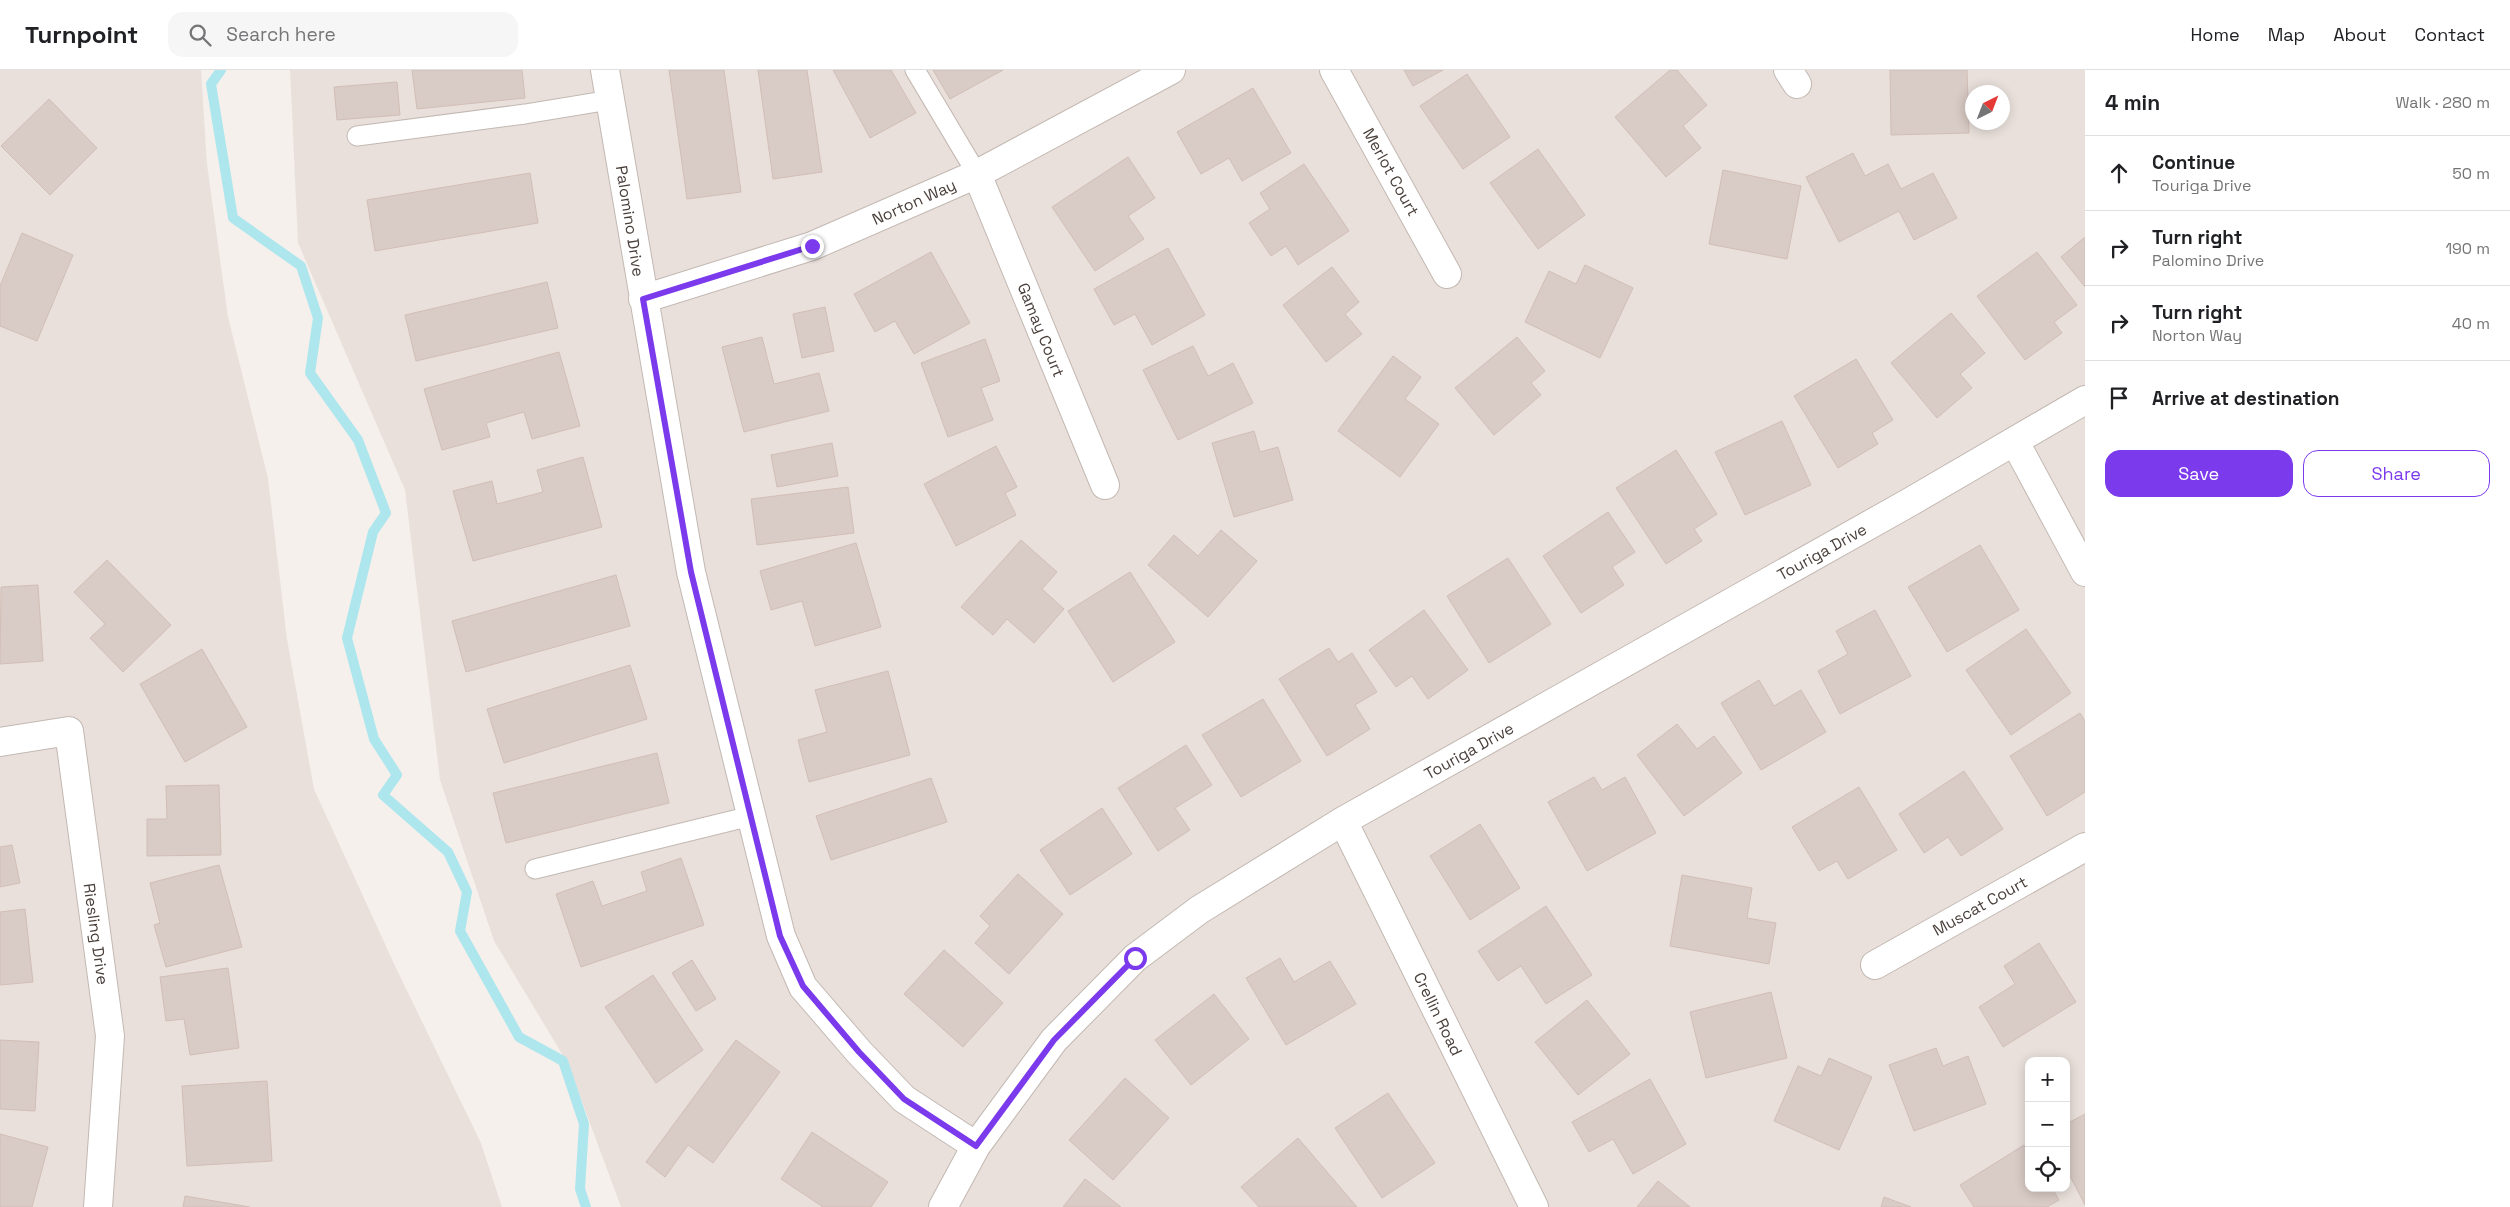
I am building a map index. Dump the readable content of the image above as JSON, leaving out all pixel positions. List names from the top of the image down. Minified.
{"streets":{"street":["Merlot Court","Norton Way","Palomino Drive","Gamay Court","Touriga Drive","Muscat Court","Riesling Drive","Crellin Road"]},"crossings":[["Norton Way","Palomino Drive"],["Norton Way","Gamay Court"],["Palomino Drive","Touriga Drive"],["Touriga Drive","Crellin Road"]],"north":"top right","page":{"header":"Turnpoint","search":"Search here","nav":["Home","Map","About","Contact"],"heading":["4 min","Walk · 280 m"],"list":[["Continue","Touriga Drive","50 m"],["Turn right","Palomino Drive","190 m"],["Turn right","Norton Way","40 m"],"Arrive at destination"],"buttons":["Save","Share"],"map_buttons":["+","−"]}}
